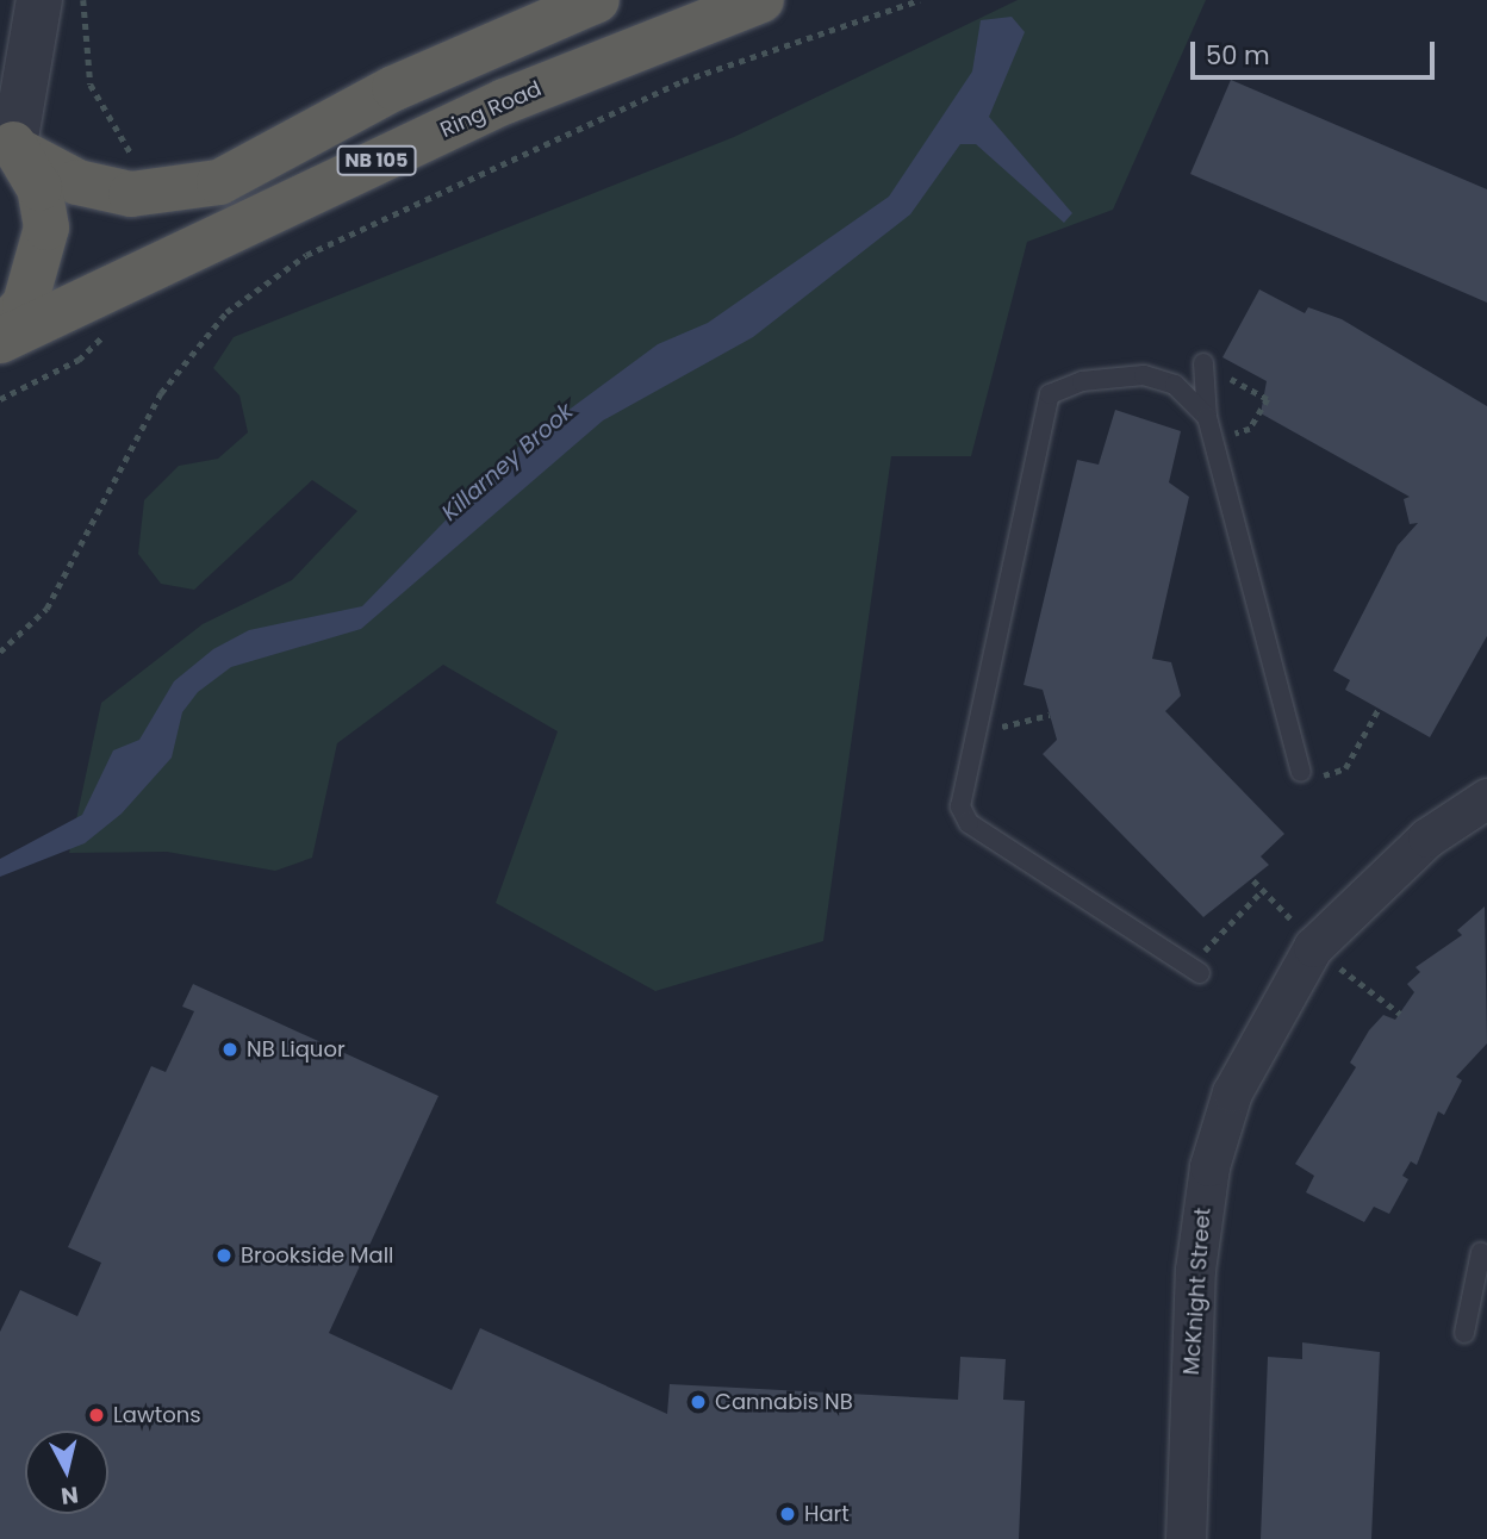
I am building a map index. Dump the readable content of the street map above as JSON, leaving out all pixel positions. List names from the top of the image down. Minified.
{"streets":{"highway":["Ring Road","NB 105"],"street":["McKnight Street"]},"water":["Killarney Brook"],"places":["NB Liquor","Brookside Mall","Cannabis NB","Lawtons","Hart"],"scale_bar":"50 m","north":"bottom"}
